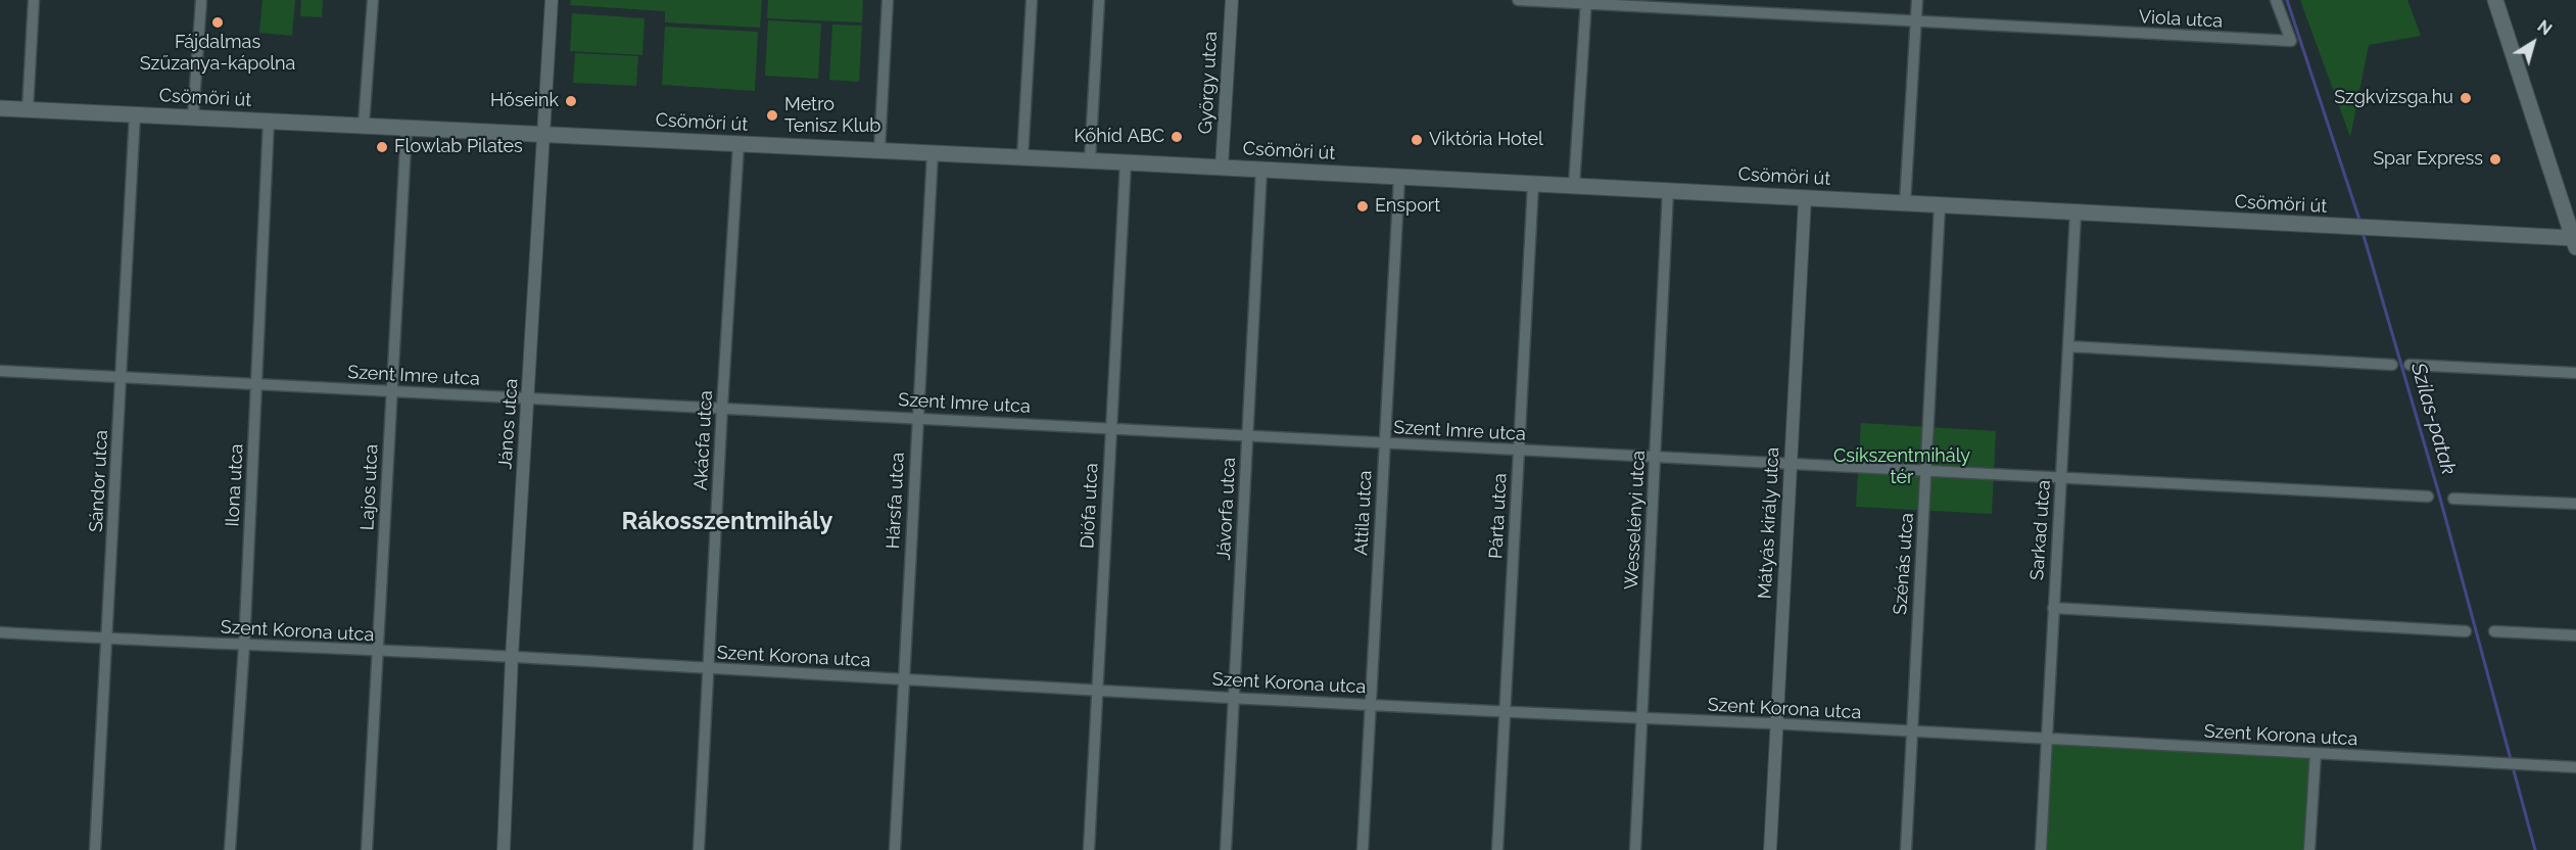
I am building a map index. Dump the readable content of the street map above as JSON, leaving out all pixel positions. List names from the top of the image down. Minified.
{"streets":{"main road":["Csömöri út"],"street":["Viola utca","György utca","Szent Imre utca","János utca","Akácfa utca","Sándor utca","Ilona utca","Lajos utca","Hársfa utca","Diófa utca","Jávorfa utca","Attila utca","Párta utca","Wesselényi utca","Mátyás király utca","Sarkad utca","Szénás utca","Szent Korona utca"]},"crossings":[["György utca","Csömöri út"],["Csömöri út","János utca"],["Csömöri út","Akácfa utca"],["Csömöri út","Sándor utca"],["Csömöri út","Ilona utca"],["Csömöri út","Lajos utca"],["Csömöri út","Hársfa utca"],["Csömöri út","Diófa utca"],["Csömöri út","Jávorfa utca"],["Csömöri út","Attila utca"],["Csömöri út","Párta utca"],["Csömöri út","Wesselényi utca"],["Csömöri út","Mátyás király utca"],["Csömöri út","Sarkad utca"],["Csömöri út","Szénás utca"],["Szent Imre utca","János utca"],["Szent Imre utca","Akácfa utca"],["Szent Imre utca","Sándor utca"],["Szent Imre utca","Ilona utca"],["Szent Imre utca","Lajos utca"],["Szent Imre utca","Hársfa utca"],["Szent Imre utca","Diófa utca"],["Szent Imre utca","Jávorfa utca"],["Szent Imre utca","Attila utca"],["Szent Imre utca","Párta utca"],["Szent Imre utca","Wesselényi utca"],["Szent Imre utca","Mátyás király utca"],["Szent Imre utca","Szénás utca"],["János utca","Szent Korona utca"],["Akácfa utca","Szent Korona utca"],["Sándor utca","Szent Korona utca"],["Ilona utca","Szent Korona utca"],["Lajos utca","Szent Korona utca"],["Hársfa utca","Szent Korona utca"],["Diófa utca","Szent Korona utca"],["Jávorfa utca","Szent Korona utca"],["Attila utca","Szent Korona utca"],["Párta utca","Szent Korona utca"],["Wesselényi utca","Szent Korona utca"],["Mátyás király utca","Szent Korona utca"],["Sarkad utca","Szent Korona utca"],["Szénás utca","Szent Korona utca"]],"districts":["Rákosszentmihály"],"water":["Szilas-patak"],"parks":["Csíkszentmihály tér"],"places":["Fájdalmas Szűzanya-kápolna","Szgkvizsga.hu","Hőseink","Metro Tenisz Klub","Kőhíd ABC","Viktória Hotel","Flowlab Pilates","Spar Express","Ensport"],"north":"top right"}
